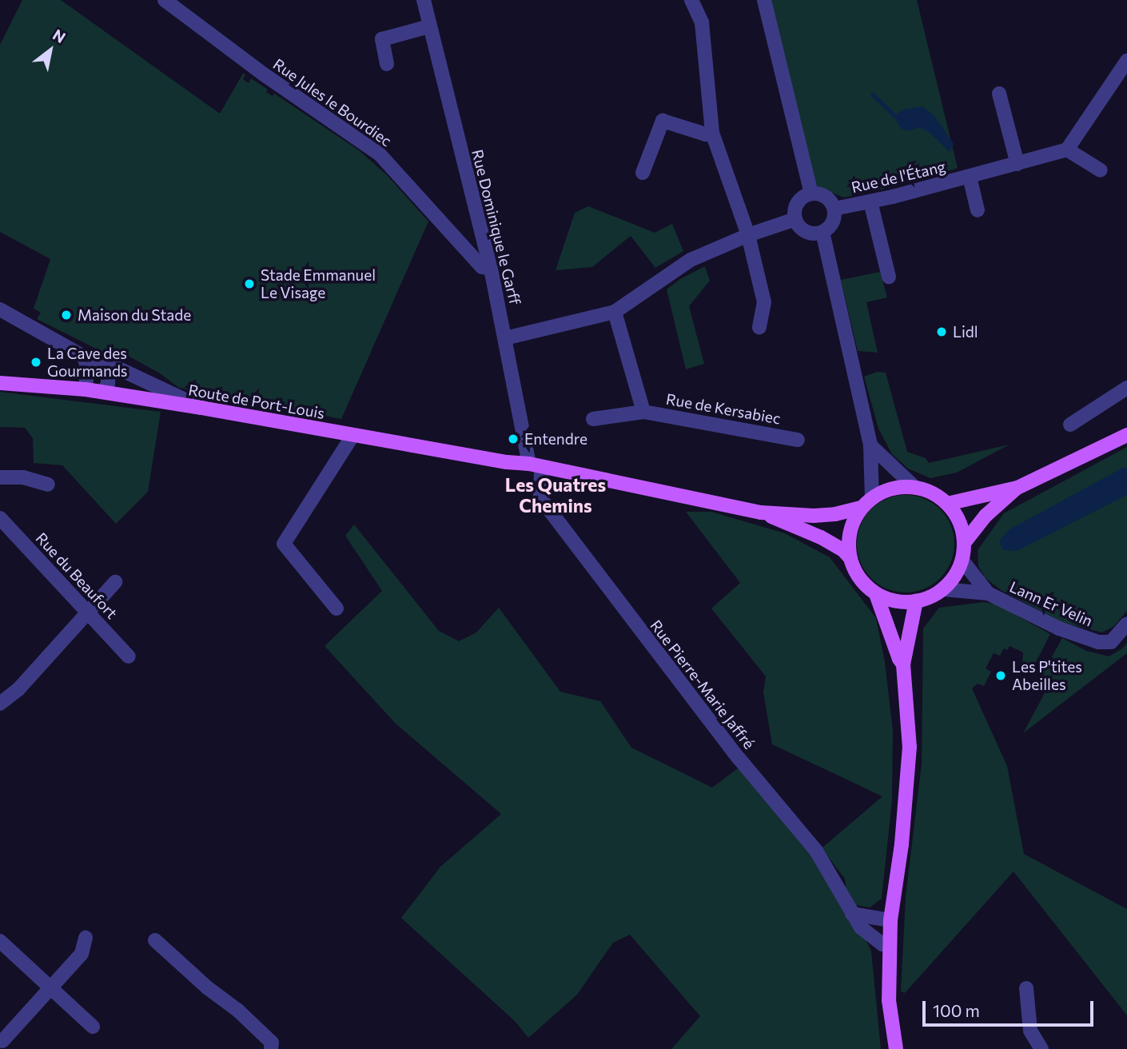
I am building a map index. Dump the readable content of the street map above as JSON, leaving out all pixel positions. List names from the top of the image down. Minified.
{"streets":{"main road":["Route de Port-Louis"],"street":["Rue Jules le Bourdiec","Rue de l'Étang","Rue Dominique le Garff","Rue de Kersabiec","Rue du Beaufort","Lann Er Velin","Rue Pierre-Marie Jaffré"]},"crossings":[["Rue Jules le Bourdiec","Rue Dominique le Garff"],["Rue Dominique le Garff","Route de Port-Louis"],["Rue Dominique le Garff","Rue Pierre-Marie Jaffré"],["Route de Port-Louis","Rue Pierre-Marie Jaffré"]],"districts":["Les Quatres Chemins"],"places":["Stade Emmanuel Le Visage","Maison du Stade","Lidl","La Cave des Gourmands","Entendre","Les P'tites Abeilles"],"scale_bar":"100 m","north":"top right"}
